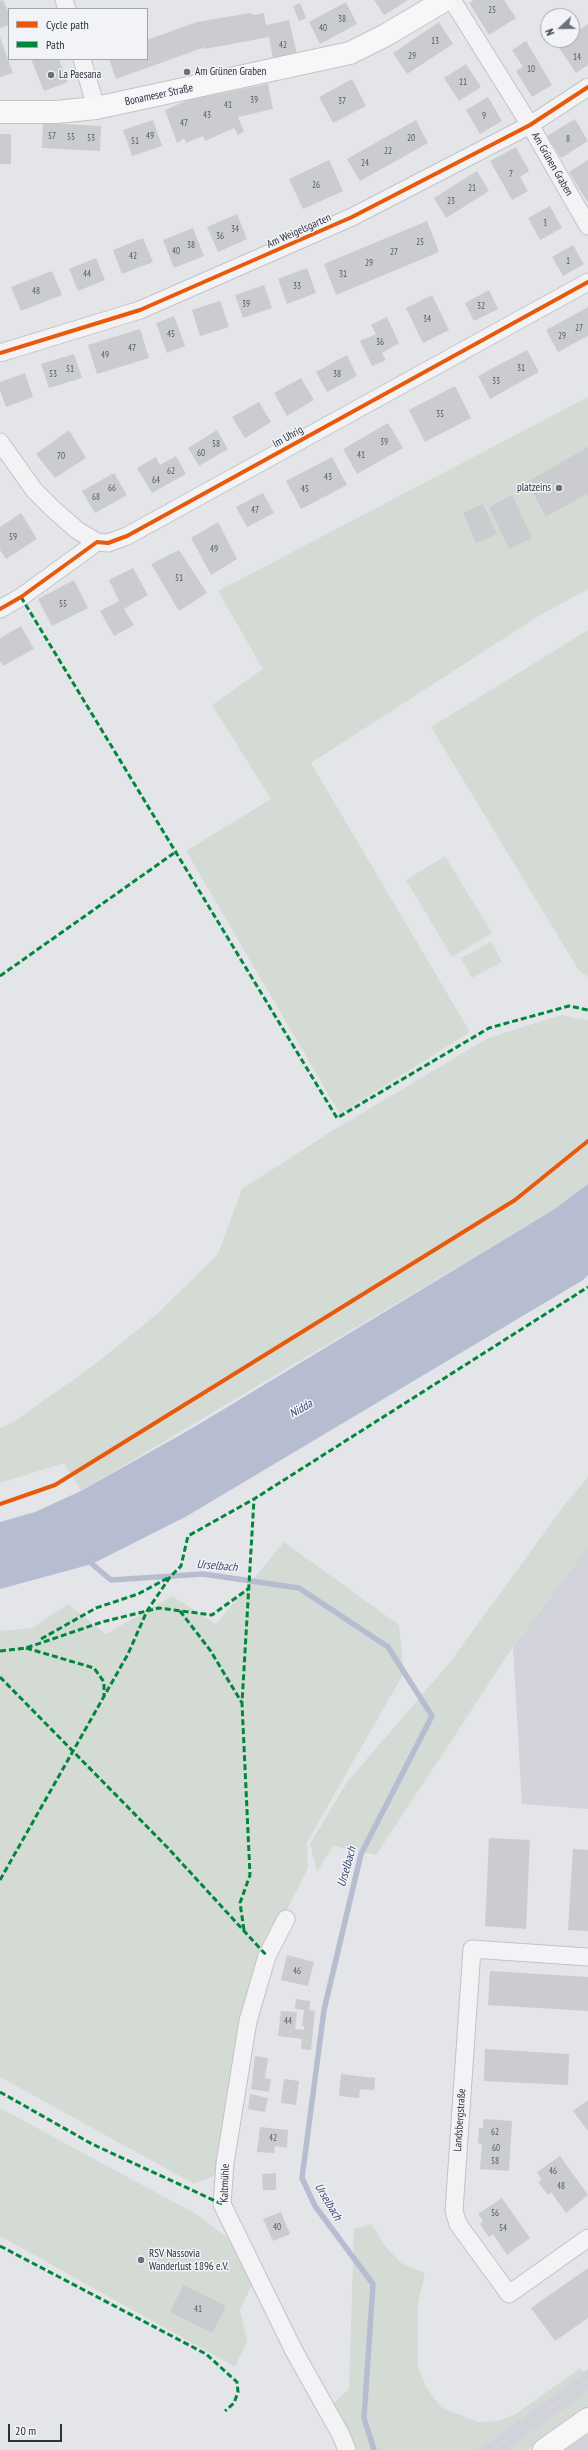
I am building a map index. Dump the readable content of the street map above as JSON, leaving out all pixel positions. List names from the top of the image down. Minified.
{"streets":{"street":["Bonameser Straße","Am Grünen Graben","Am Weigelsgarten","Im Uhrig","Landsbergstraße","Kaltmühle"]},"crossings":[["Am Grünen Graben","Am Weigelsgarten"]],"water":["Nidda","Urselbach"],"places":["Am Grünen Graben","La Paesana","platzeins","RSV Nassovia Wanderlust 1896 e.V."],"house_numbers":["25","38","40","13","42","29","14","10","11","39","37","41","43","9","47","57","49","55","53","20","8","51","22","24","7","26","21","23","3","34","36","25","38","40","27","42","1","29","44","31","33","48","39","32","34","27","45","29","36","47","49","31","51","53","38","33","35","39","58","60","41","70","62","43","64","66","45","68","47","59","49","51","55","46","44","62","42","60","58","46","48","56","40","54","41"],"legend":["Cycle path","Path"],"scale_bar":"20 m","north":"left"}
